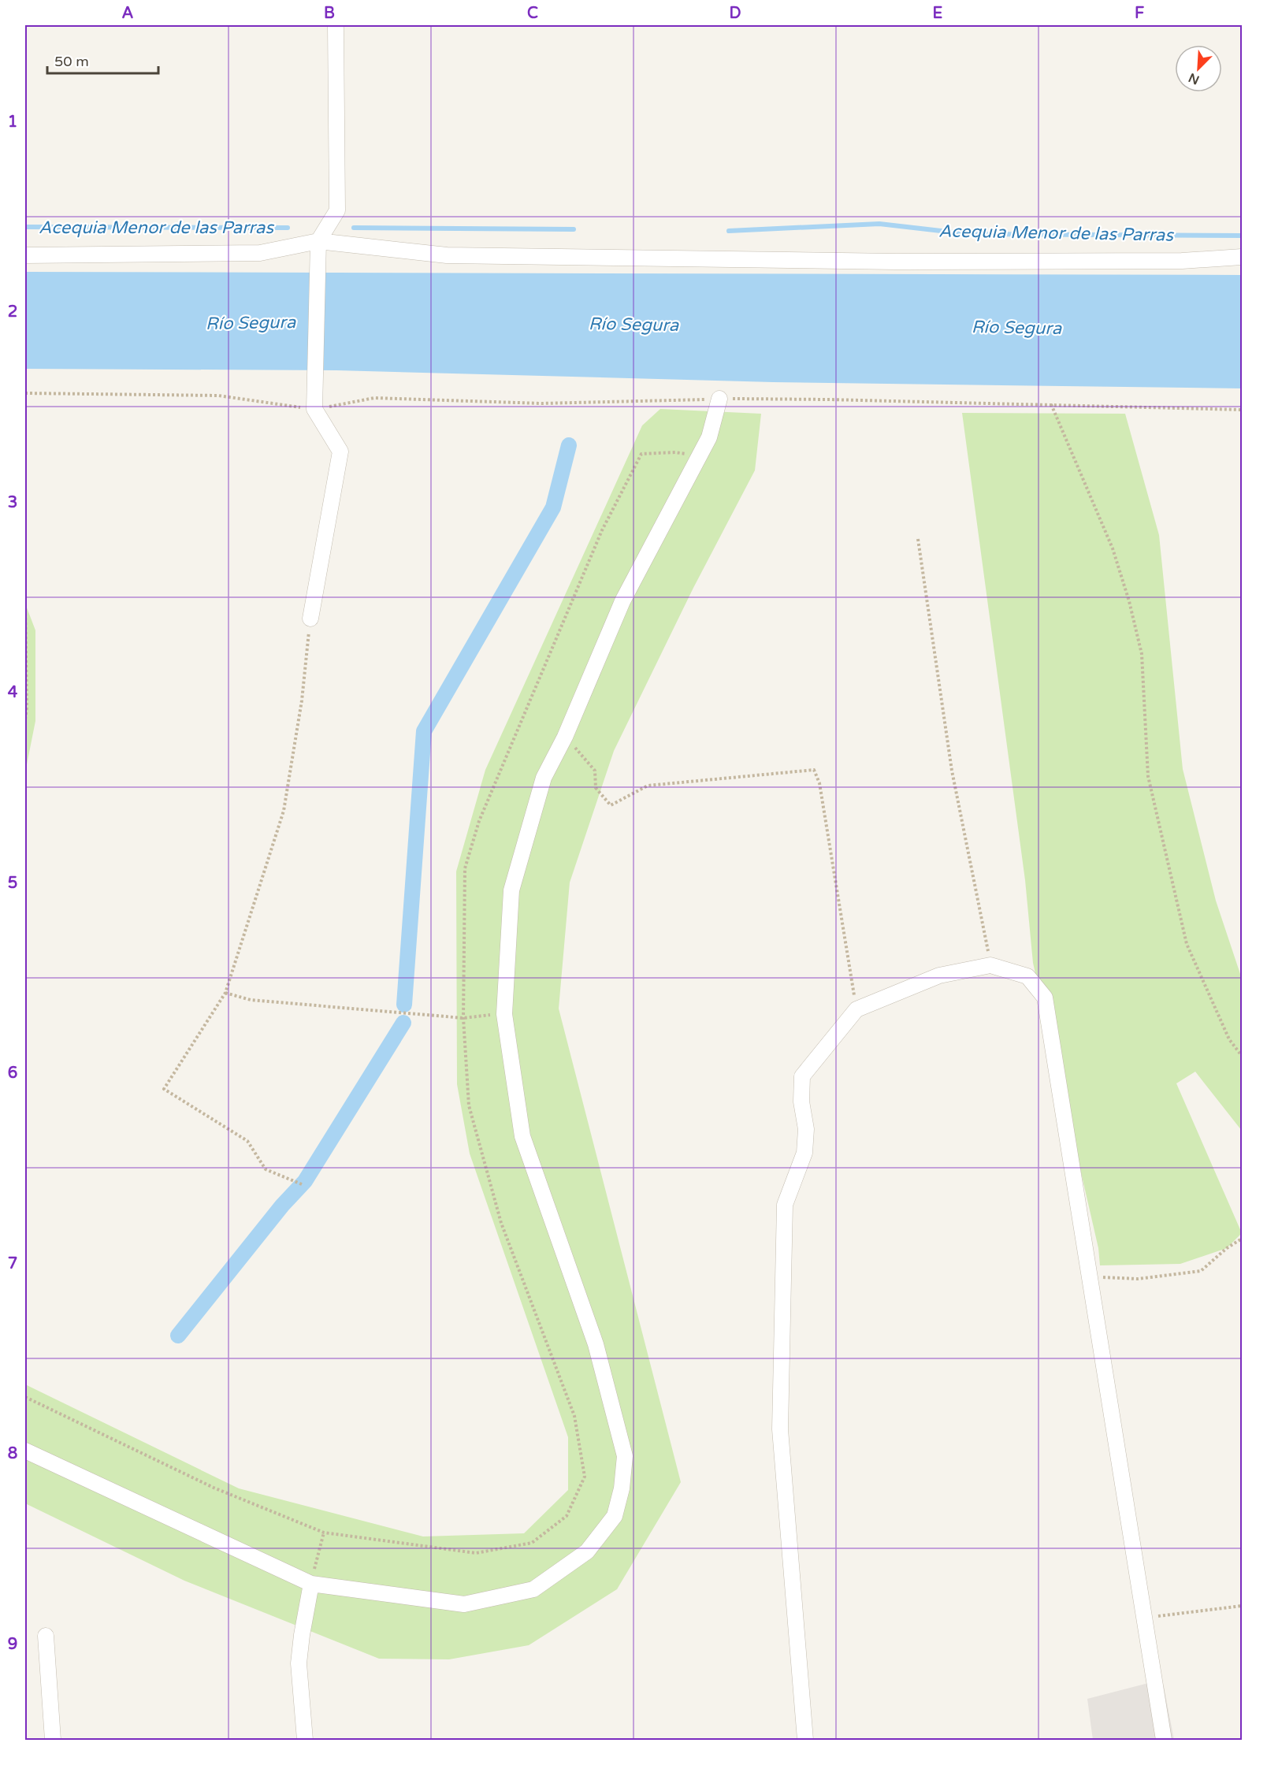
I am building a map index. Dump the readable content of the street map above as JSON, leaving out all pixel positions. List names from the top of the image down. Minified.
{"water":["Acequia Menor de las Parras","Río Segura"],"scale_bar":"50 m","north":"bottom left","grid":{"columns":["A","B","C","D","E","F"],"rows":["1","2","3","4","5","6","7","8","9"]}}
